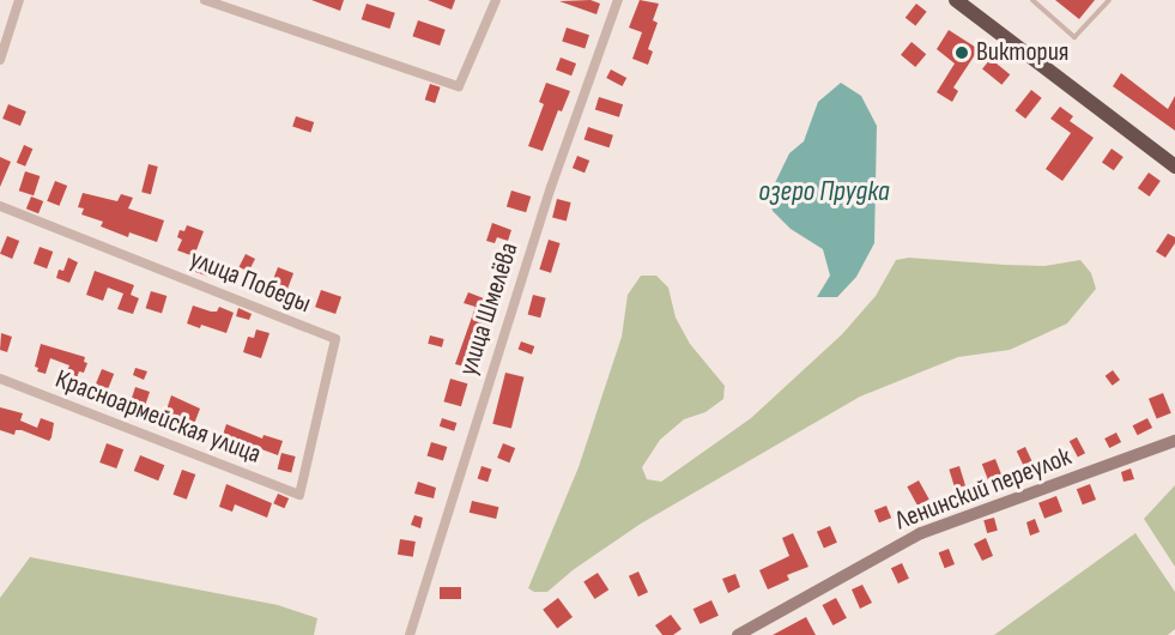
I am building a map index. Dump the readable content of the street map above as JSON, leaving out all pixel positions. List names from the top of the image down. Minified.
{"streets":{"main road":["Ленинский переулок"],"street":["улица Победы","улица Шмелёва","Красноармейская улица"]},"crossings":[["улица Победы","Красноармейская улица"]],"water":["озеро Прудка"],"places":["Виктория"]}
